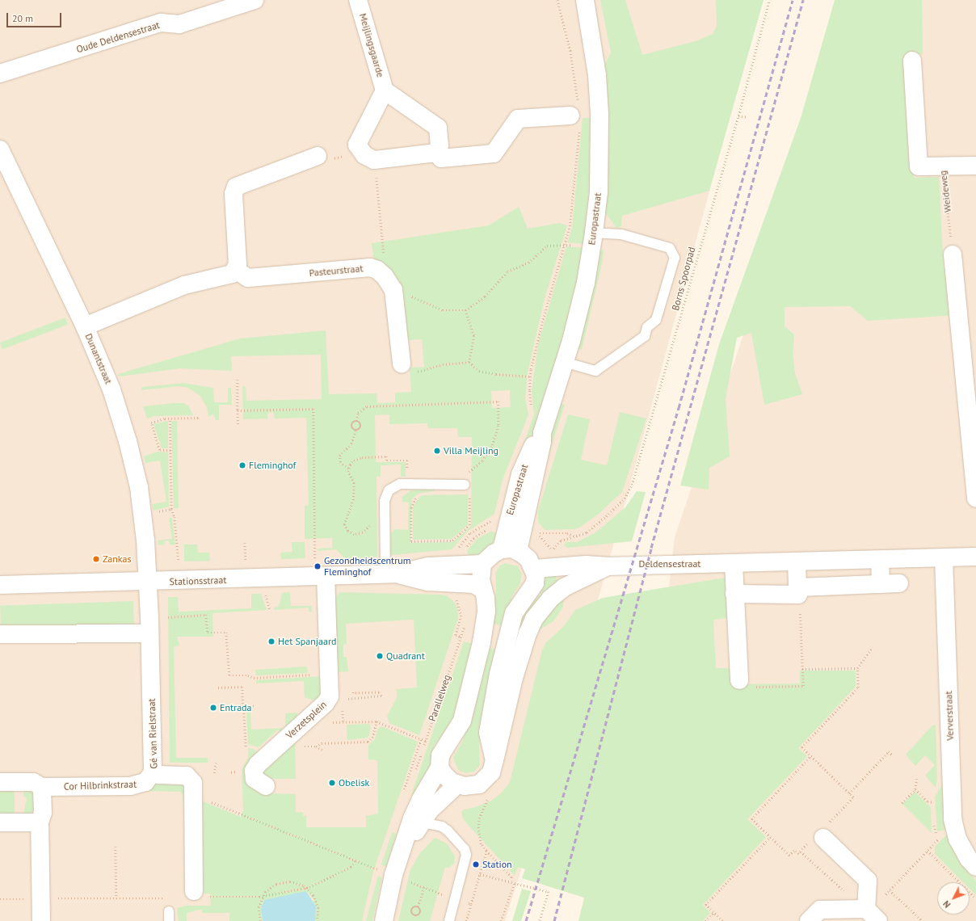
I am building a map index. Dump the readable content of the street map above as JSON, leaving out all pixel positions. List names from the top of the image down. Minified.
{"streets":{"street":["Oude Deldensestraat","Meijlingsgaarde","Weideweg","Europastraat","Pasteurstraat","Dunantstraat","Deldensestraat","Stationsstraat","Ververstraat","Verzetsplein","Gé van Rielstraat","Cor Hilbrinkstraat"],"path":["Borns Spoorpad","Parallelweg"]},"crossings":[["Dunantstraat","Stationsstraat"],["Dunantstraat","Gé van Rielstraat"],["Deldensestraat","Ververstraat"],["Stationsstraat","Verzetsplein"],["Stationsstraat","Gé van Rielstraat"],["Gé van Rielstraat","Cor Hilbrinkstraat"]],"places":["Villa Meijling","Fleminghof","Zankas","Gezondheidscentrum Fleminghof","Het Spanjaard","Quadrant","Entrada","Obelisk","Station"],"scale_bar":"20 m","north":"bottom left"}
